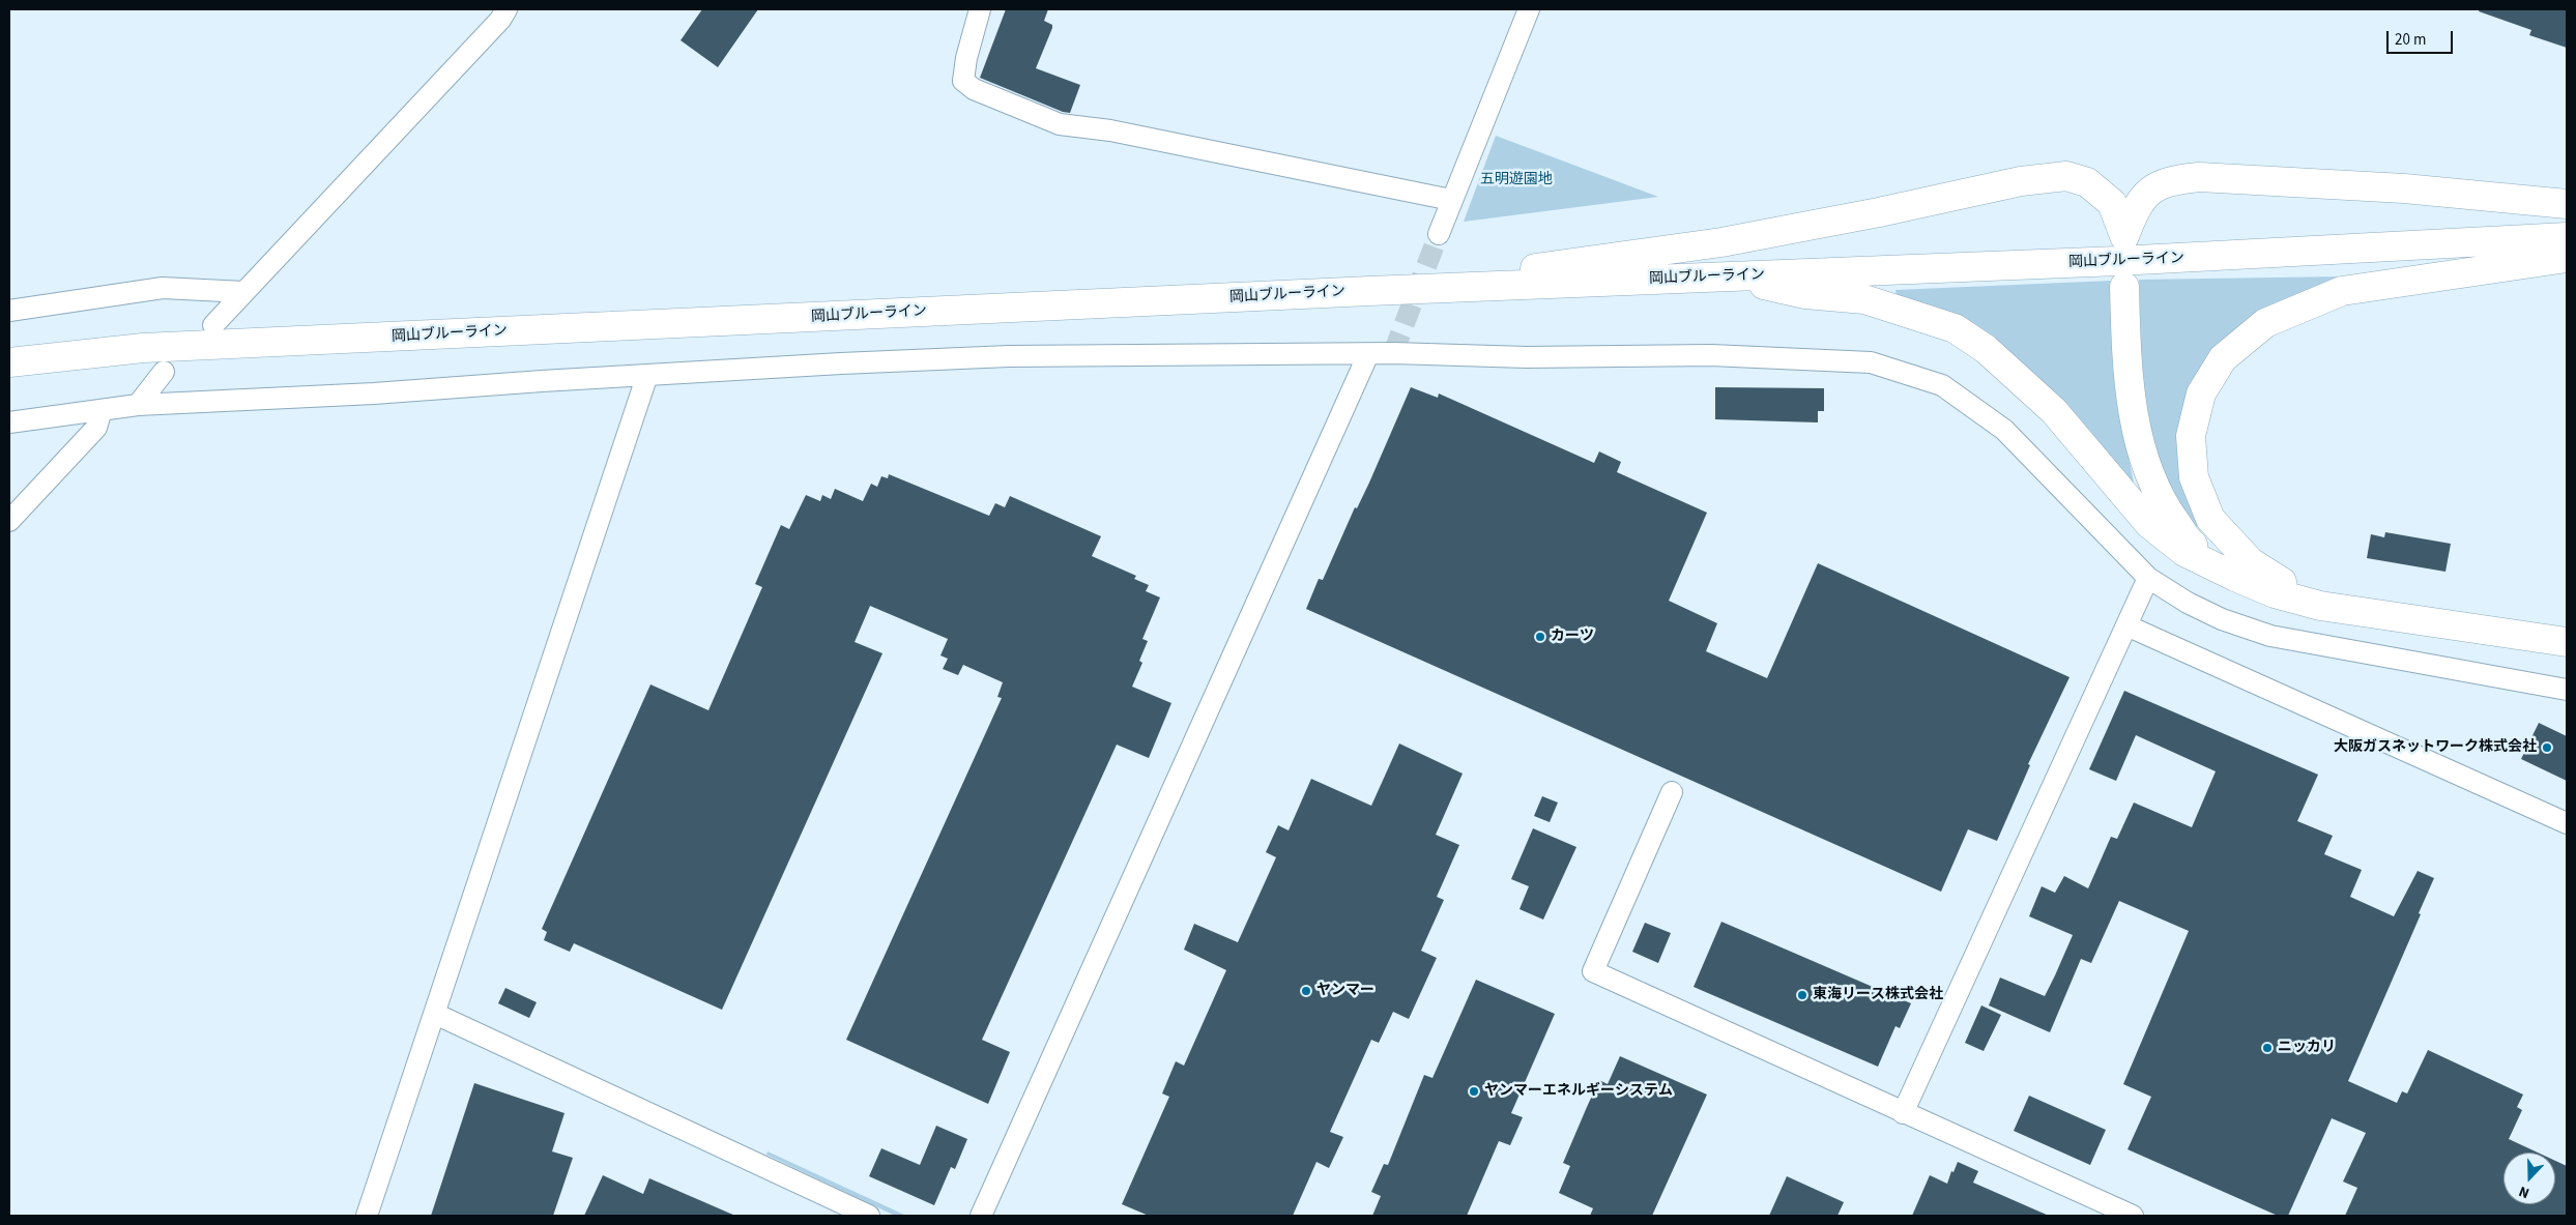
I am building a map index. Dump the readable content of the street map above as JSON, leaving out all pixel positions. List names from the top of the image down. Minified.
{"streets":{"main road":["岡山ブルーライン"]},"parks":["五明遊園地"],"places":["カーツ","大阪ガスネットワーク株式会社","ヤンマー","東海リース株式会社","ニッカリ","ヤンマーエネルギーシステム"],"scale_bar":"20 m","north":"bottom"}
